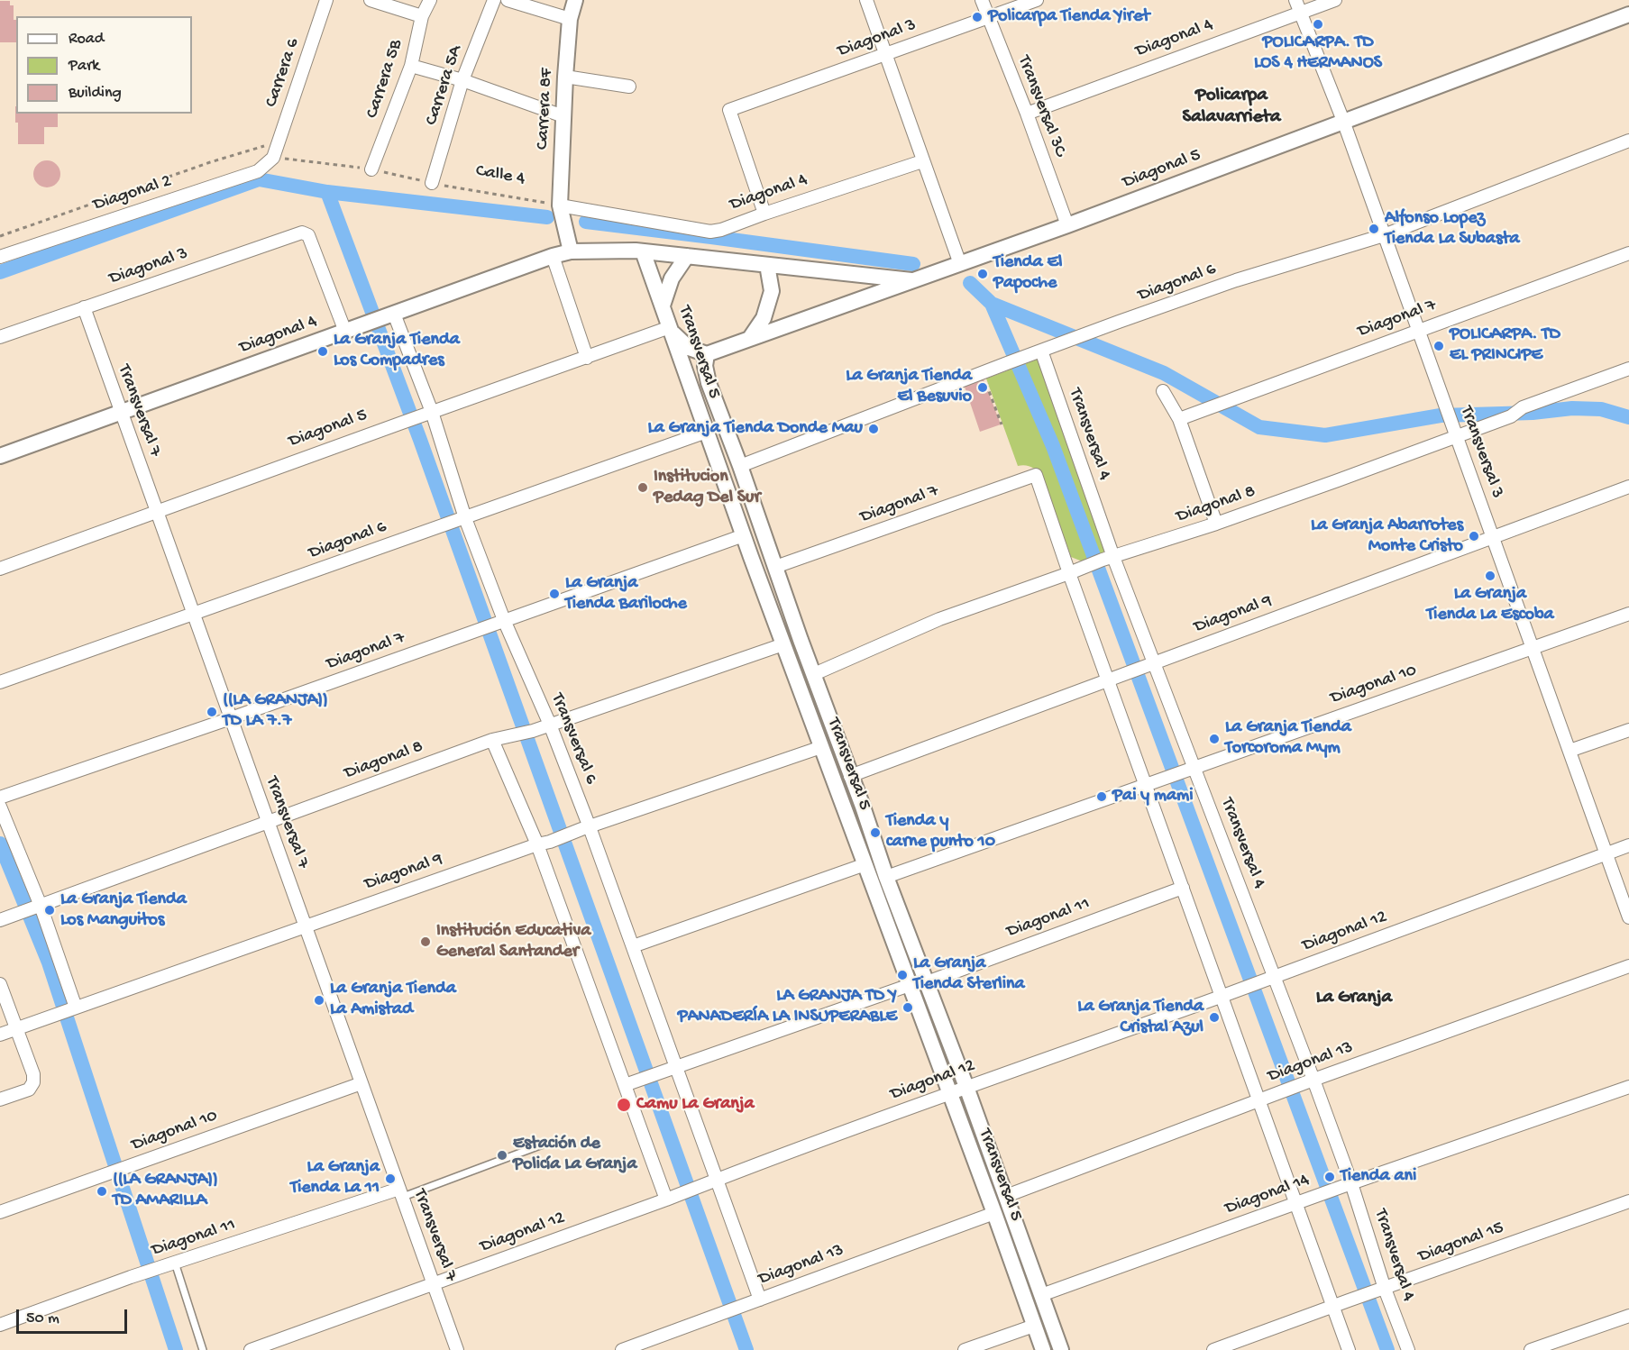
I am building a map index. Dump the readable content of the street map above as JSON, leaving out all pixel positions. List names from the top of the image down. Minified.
{"streets":{"street":["Diagonal 3","Diagonal 4","Carrera 6","Carrera 5B","Carrera 5A","Transversal 3C","Carrera 8F","Diagonal 5","Diagonal 2","Diagonal 6","Diagonal 7","Transversal 5","Transversal 7","Transversal 4","Transversal 3","Diagonal 8","Diagonal 9","Diagonal 10","Transversal 6","Diagonal 11","Diagonal 12","Diagonal 13","Diagonal 14","Diagonal 15"],"path":["Calle 4"]},"crossings":[["Diagonal 3","Diagonal 4"],["Diagonal 3","Transversal 3C"],["Diagonal 3","Transversal 7"],["Diagonal 4","Transversal 3C"],["Diagonal 4","Carrera 8F"],["Diagonal 4","Calle 4"],["Diagonal 4","Transversal 7"],["Diagonal 4","Transversal 3"],["Diagonal 4","Transversal 6"],["Carrera 6","Calle 4"],["Carrera 6","Diagonal 2"],["Carrera 5B","Calle 4"],["Carrera 5A","Calle 4"],["Transversal 3C","Diagonal 5"],["Carrera 8F","Calle 4"],["Diagonal 5","Transversal 5"],["Diagonal 5","Transversal 7"],["Diagonal 5","Transversal 3"],["Diagonal 5","Transversal 6"],["Calle 4","Diagonal 2"],["Diagonal 6","Transversal 5"],["Diagonal 6","Transversal 7"],["Diagonal 6","Transversal 4"],["Diagonal 6","Transversal 3"],["Diagonal 6","Transversal 6"],["Diagonal 7","Transversal 5"],["Diagonal 7","Transversal 7"],["Diagonal 7","Transversal 3"],["Diagonal 7","Diagonal 8"],["Diagonal 7","Transversal 6"],["Transversal 5","Diagonal 8"],["Transversal 5","Diagonal 9"],["Transversal 5","Diagonal 10"],["Transversal 5","Diagonal 11"],["Transversal 5","Diagonal 12"],["Transversal 5","Diagonal 13"],["Transversal 5","Diagonal 14"],["Transversal 7","Diagonal 8"],["Transversal 7","Diagonal 9"],["Transversal 7","Diagonal 10"],["Transversal 7","Diagonal 11"],["Transversal 7","Diagonal 12"],["Transversal 4","Diagonal 8"],["Transversal 4","Diagonal 9"],["Transversal 4","Diagonal 10"],["Transversal 4","Diagonal 12"],["Transversal 4","Diagonal 13"],["Transversal 4","Diagonal 14"],["Transversal 4","Diagonal 15"],["Transversal 3","Diagonal 8"],["Transversal 3","Diagonal 9"],["Transversal 3","Diagonal 10"],["Transversal 3","Diagonal 12"],["Diagonal 8","Transversal 6"],["Diagonal 9","Transversal 6"],["Transversal 6","Diagonal 12"],["Transversal 6","Diagonal 13"]],"districts":["Policarpa Salavarrieta","La Granja"],"places":["Policarpa Tienda Yiret","POLICARPA. TD LOS 4 HERMANOS","Alfonso Lopez Tienda La Subasta","Tienda El Papoche","POLICARPA. TD EL PRINCIPE","La Granja Tienda Los Compadres","La Granja Tienda El Besuvio","La Granja Tienda Donde Mau","Institucion Pedag Del Sur","La Granja Abarrotes Monte Cristo","La Granja Tienda La Escoba","La Granja Tienda Bariloche","((LA GRANJA)) TD LA 7.7","La Granja Tienda Torcoroma Mym","Pai y mami","Tienda y carne punto 10","La Granja Tienda Los Manguitos","Institución Educativa General Santander","La Granja Tienda Sterlina","La Granja Tienda La Amistad","LA GRANJA TD Y PANADERÍA LA INSUPERABLE","La Granja Tienda Cristal Azul","Camu La Granja","Estación de Policía La Granja","Tienda ani","La Granja Tienda La 11","((LA GRANJA)) TD AMARILLA"],"legend":["Road","Park","Building"],"scale_bar":"50 m"}
